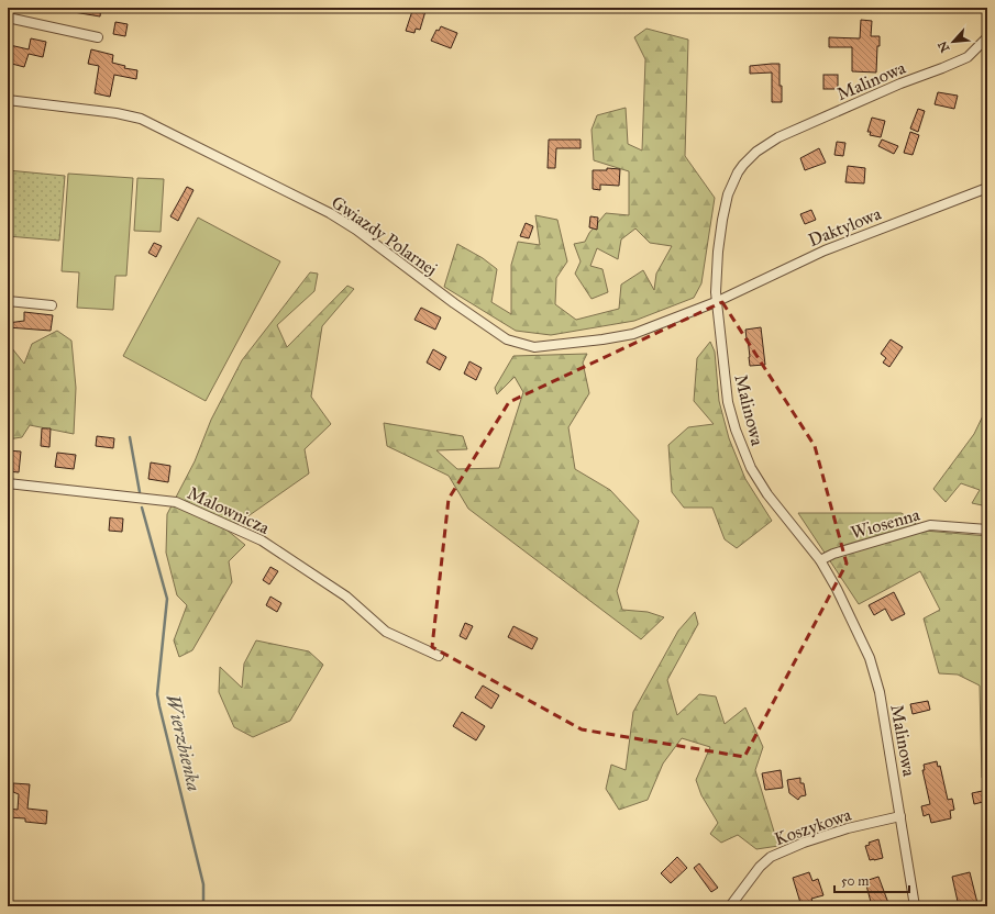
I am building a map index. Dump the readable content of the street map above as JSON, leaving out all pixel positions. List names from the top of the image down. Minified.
{"streets":{"street":["Malinowa","Daktylowa","Gwiazdy Polarnej","Malownicza","Wiosenna","Koszykowa"]},"crossings":[["Malinowa","Daktylowa"],["Malinowa","Gwiazdy Polarnej"],["Malinowa","Wiosenna"],["Malinowa","Koszykowa"],["Daktylowa","Gwiazdy Polarnej"]],"water":["Wierzbienka"],"scale_bar":"50 m","north":"bottom left"}
